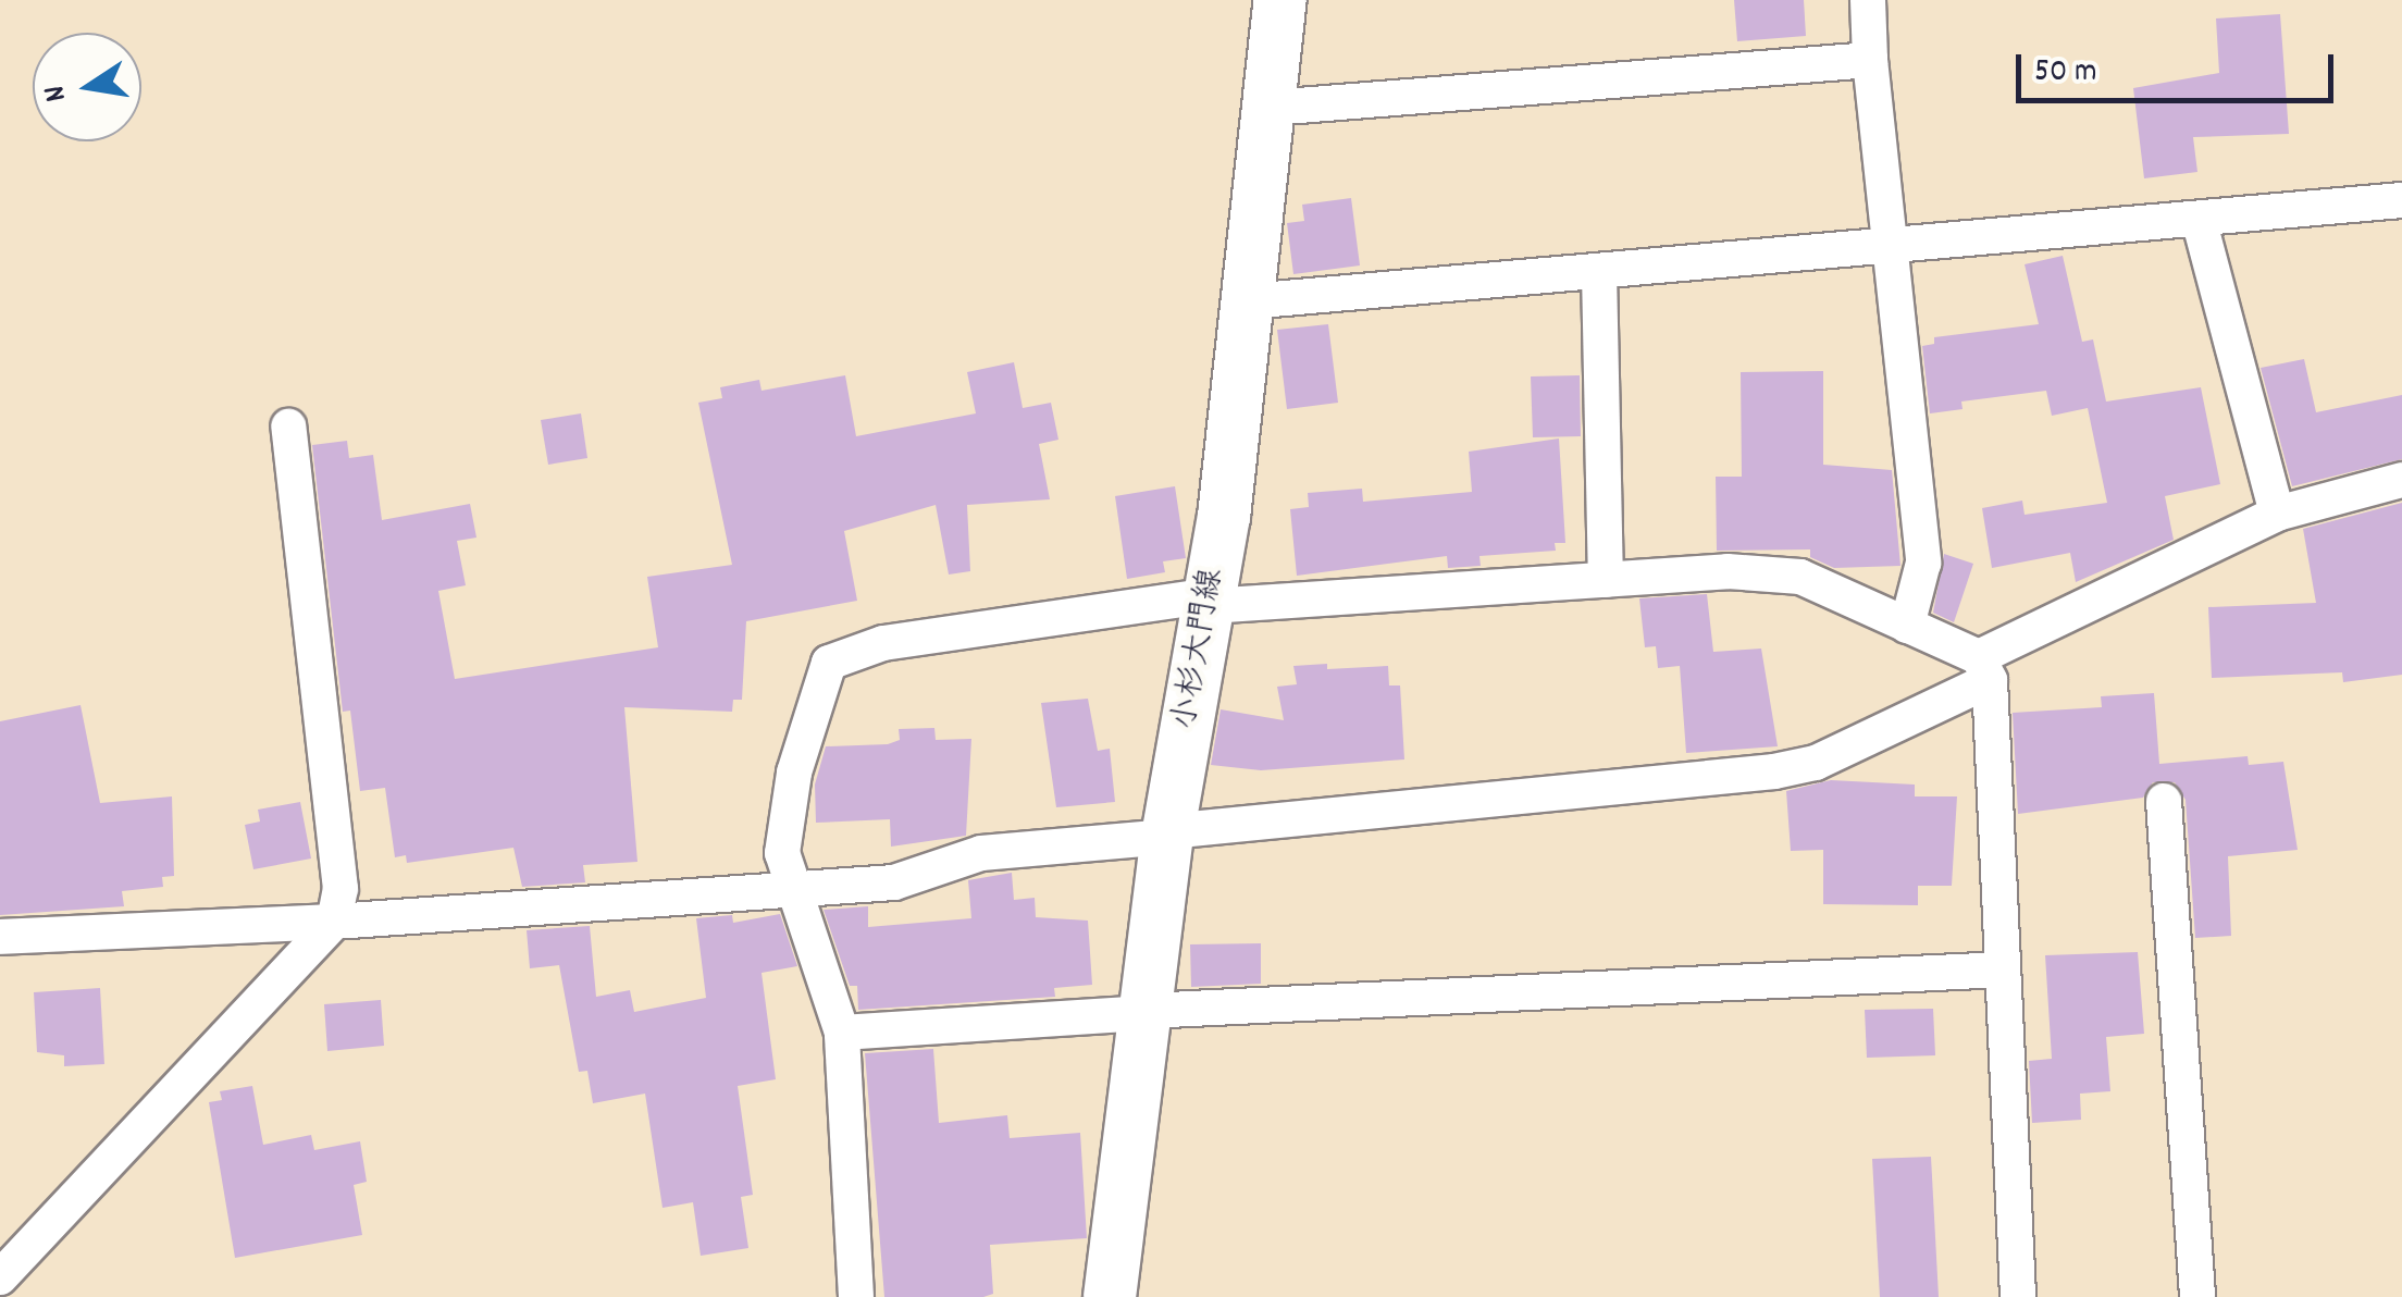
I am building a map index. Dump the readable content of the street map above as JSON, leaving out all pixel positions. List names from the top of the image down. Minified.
{"streets":{"main road":["小杉大門線"]},"scale_bar":"50 m","north":"left"}
